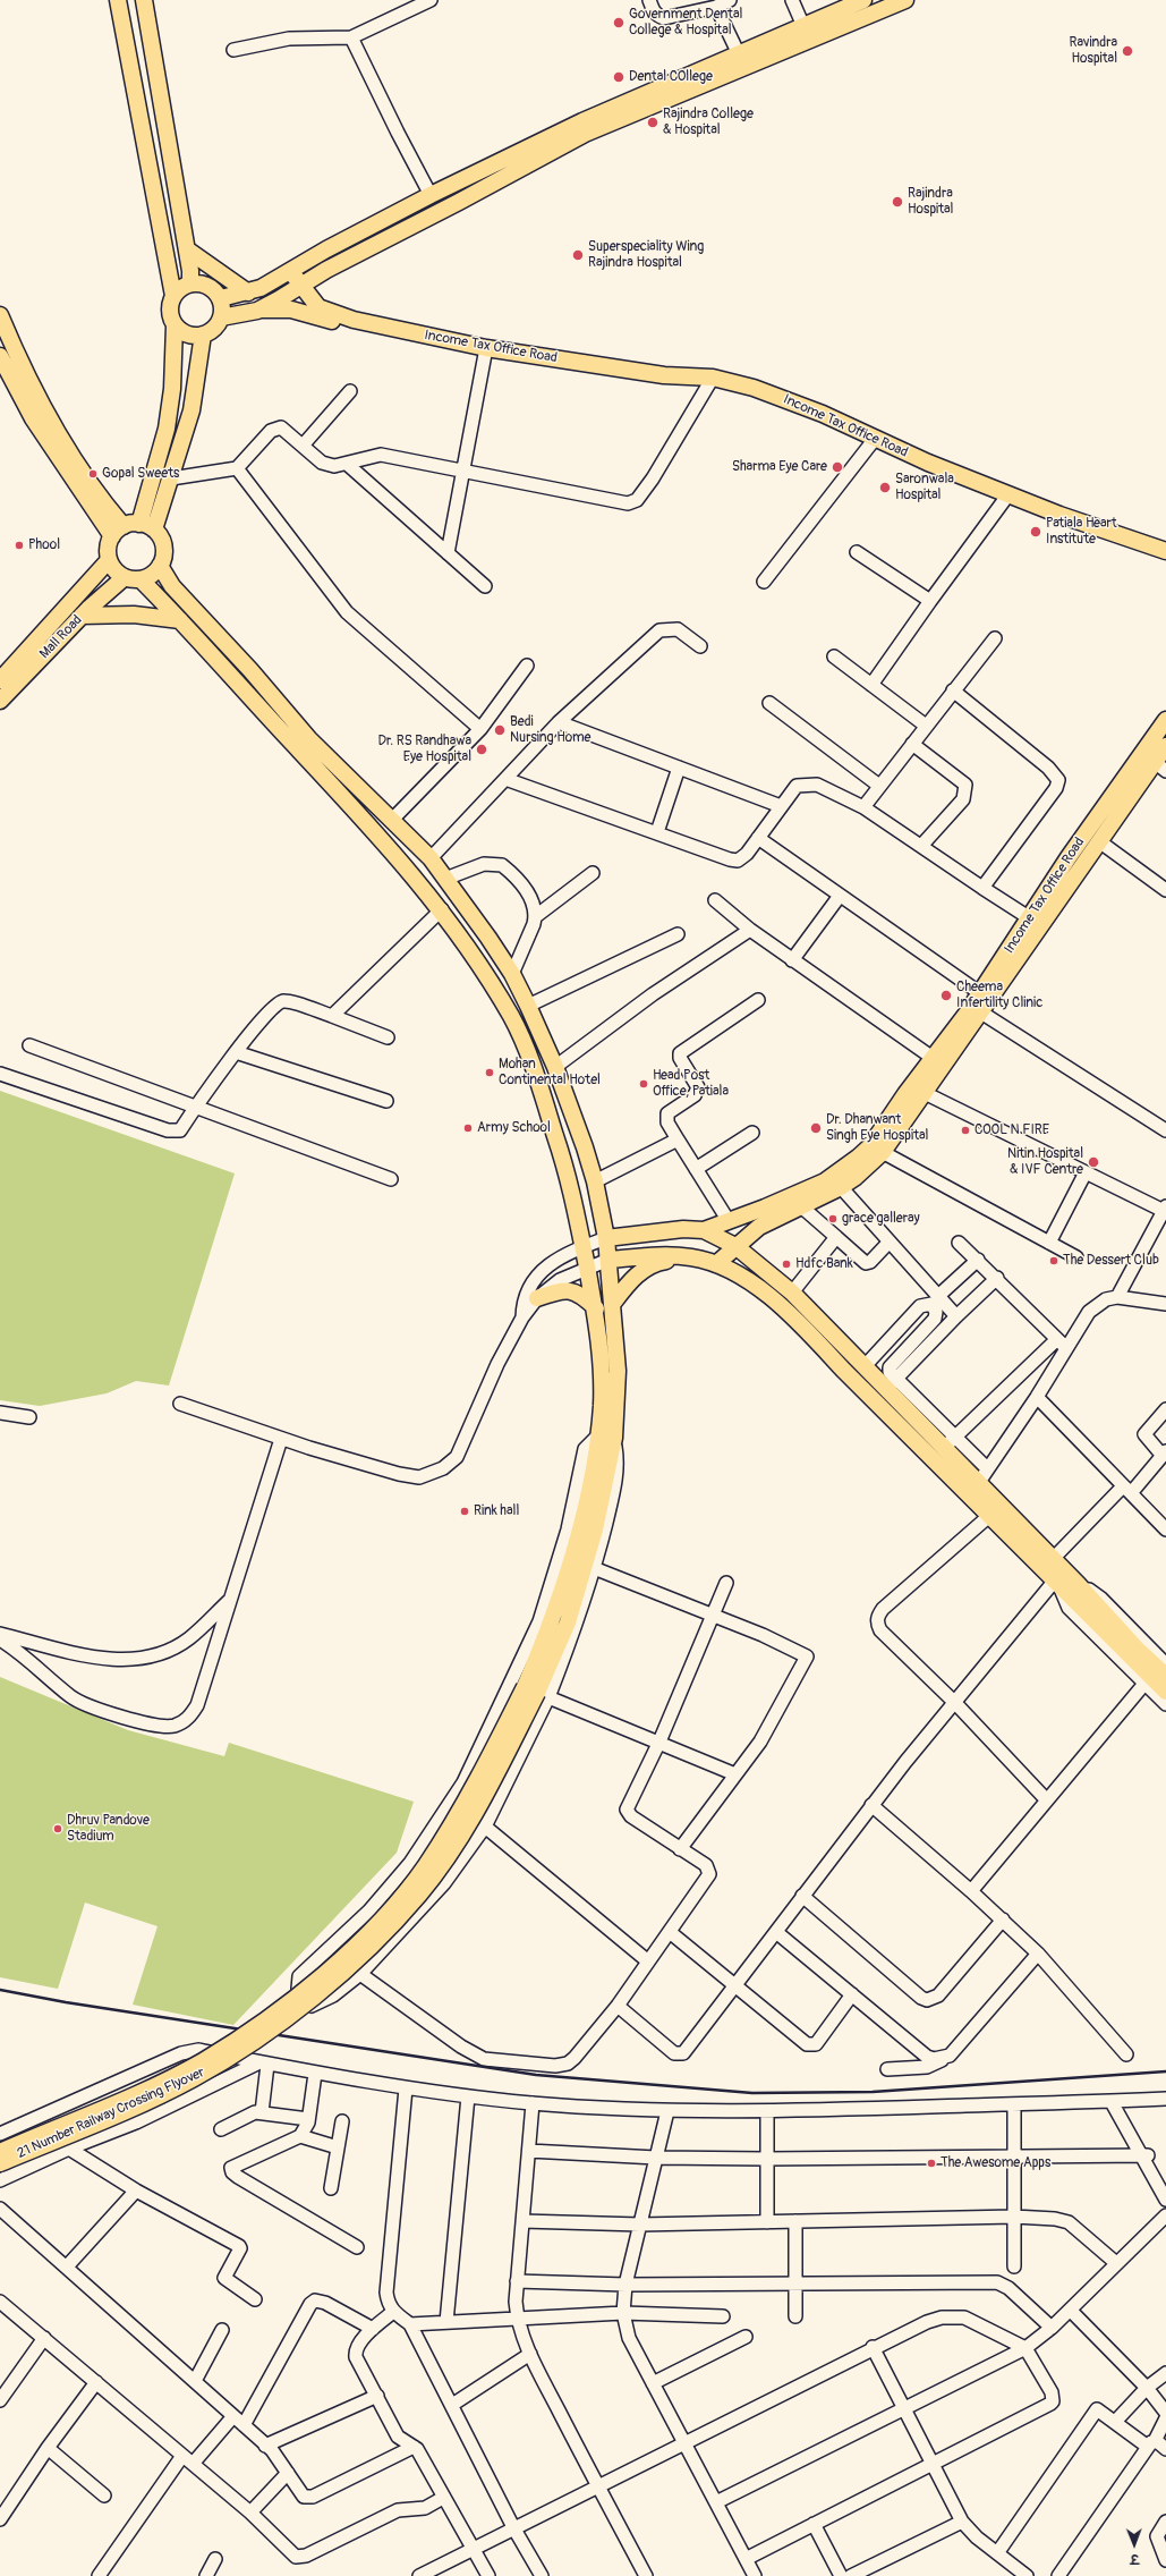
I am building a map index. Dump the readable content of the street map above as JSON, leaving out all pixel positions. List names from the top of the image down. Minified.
{"streets":{"main road":["Income Tax Office Road","Mall Road","21 Number Railway Crossing Flyover"]},"places":["Government Dental College & Hospital","Ravindra Hospital","Dental COllege","Rajindra College & Hospital","Rajindra Hospital","Superspeciality Wing Rajindra Hospital","Sharma Eye Care","Gopal Sweets","Saronwala Hospital","Patiala Heart Institute","Phool","Bedi Nursing Home","Dr. RS Randhawa Eye Hospital","Cheema Infertility Clinic","Mohan Continental Hotel","Head Post Office, Patiala","Army School","Dr. Dhanwant Singh Eye Hospital","COOL N FIRE","Nitin Hospital & IVF Centre","grace galleray","The Dessert Club","Hdfc Bank","Rink hall","Dhruv Pandove Stadium","The Awesome Apps"],"north":"bottom"}
